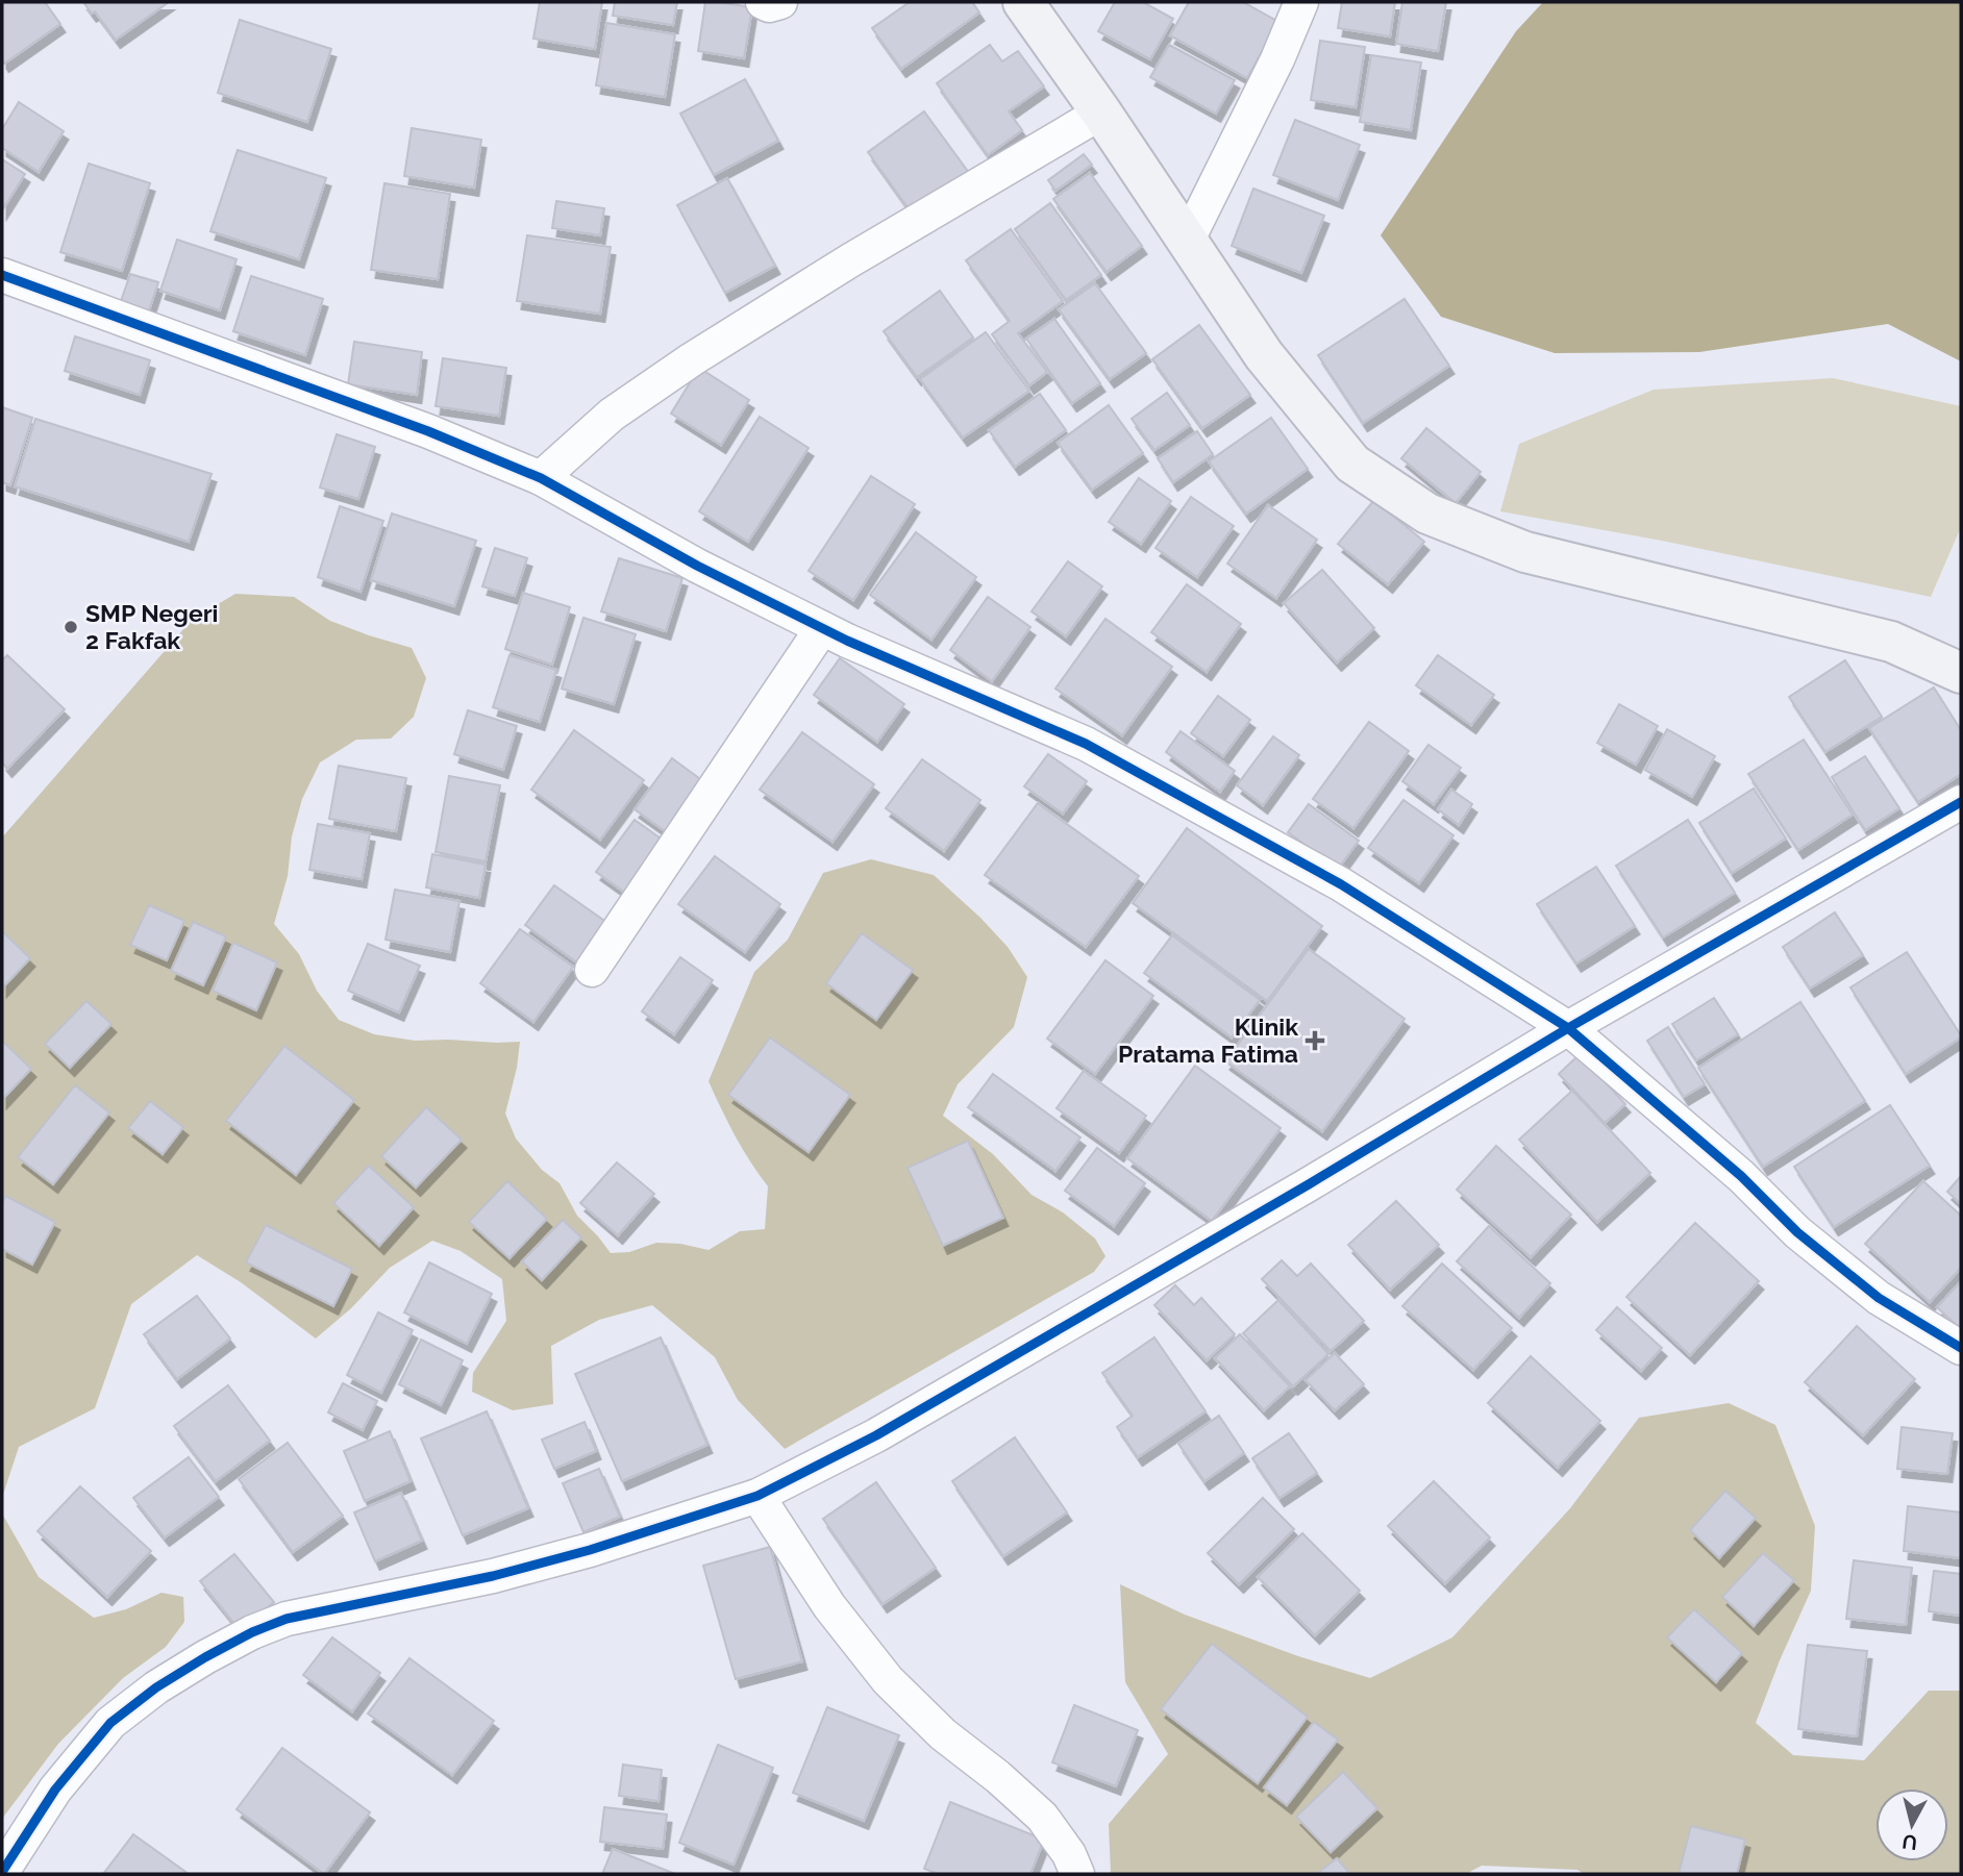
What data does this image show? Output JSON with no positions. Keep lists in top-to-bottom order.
{
  "places": {
    "other": ["SMP Negeri 2 Fakfak"],
    "health": ["Klinik Pratama Fatima"]
  },
  "north": "bottom"
}
